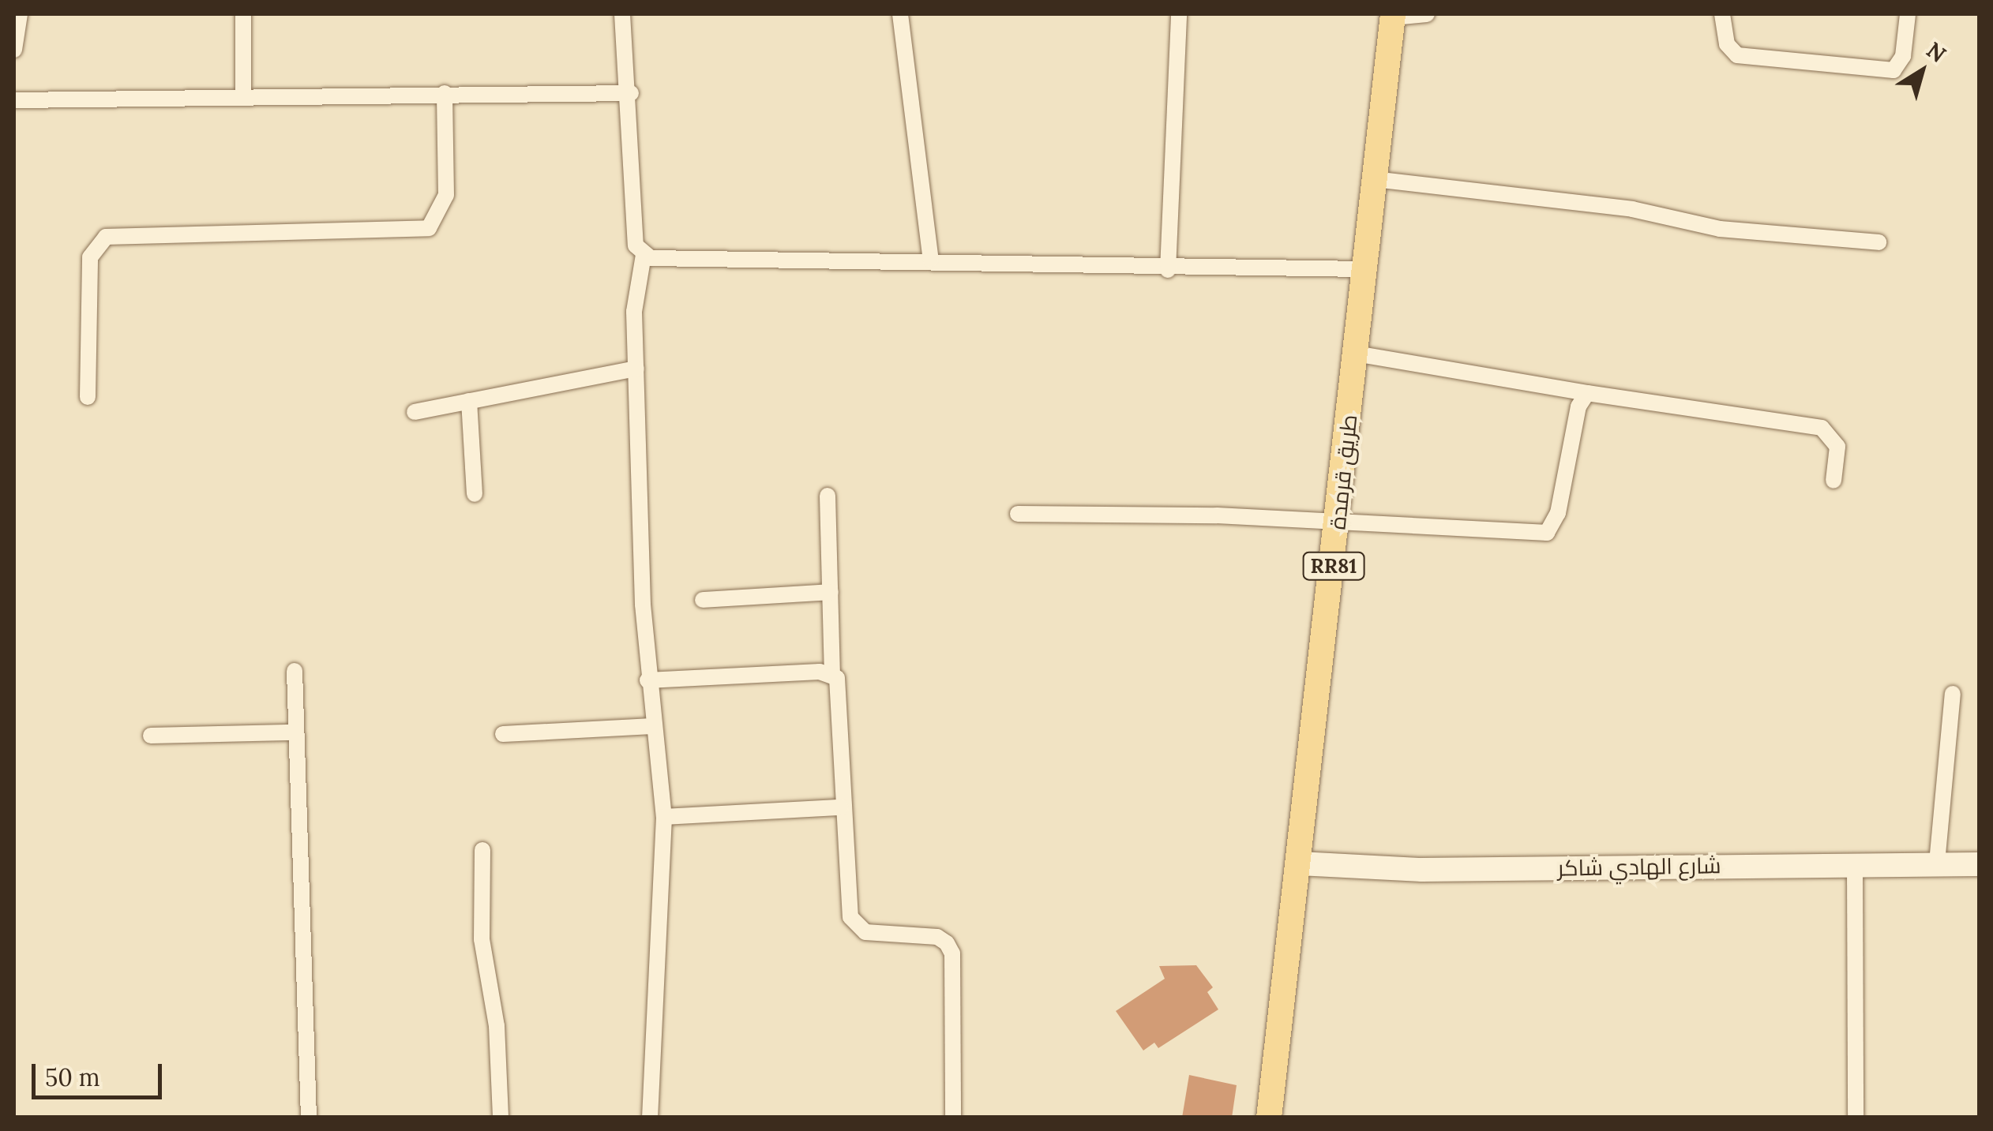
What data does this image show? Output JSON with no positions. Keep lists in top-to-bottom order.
{
  "streets": {
    "main road": ["طريق قرمدة", "RR81"],
    "street": ["شارع الهادي شاكر"]
  },
  "crossings": [
    ["طريق قرمدة", "شارع الهادي شاكر"]
  ],
  "scale_bar": "50 m",
  "north": "top right"
}
